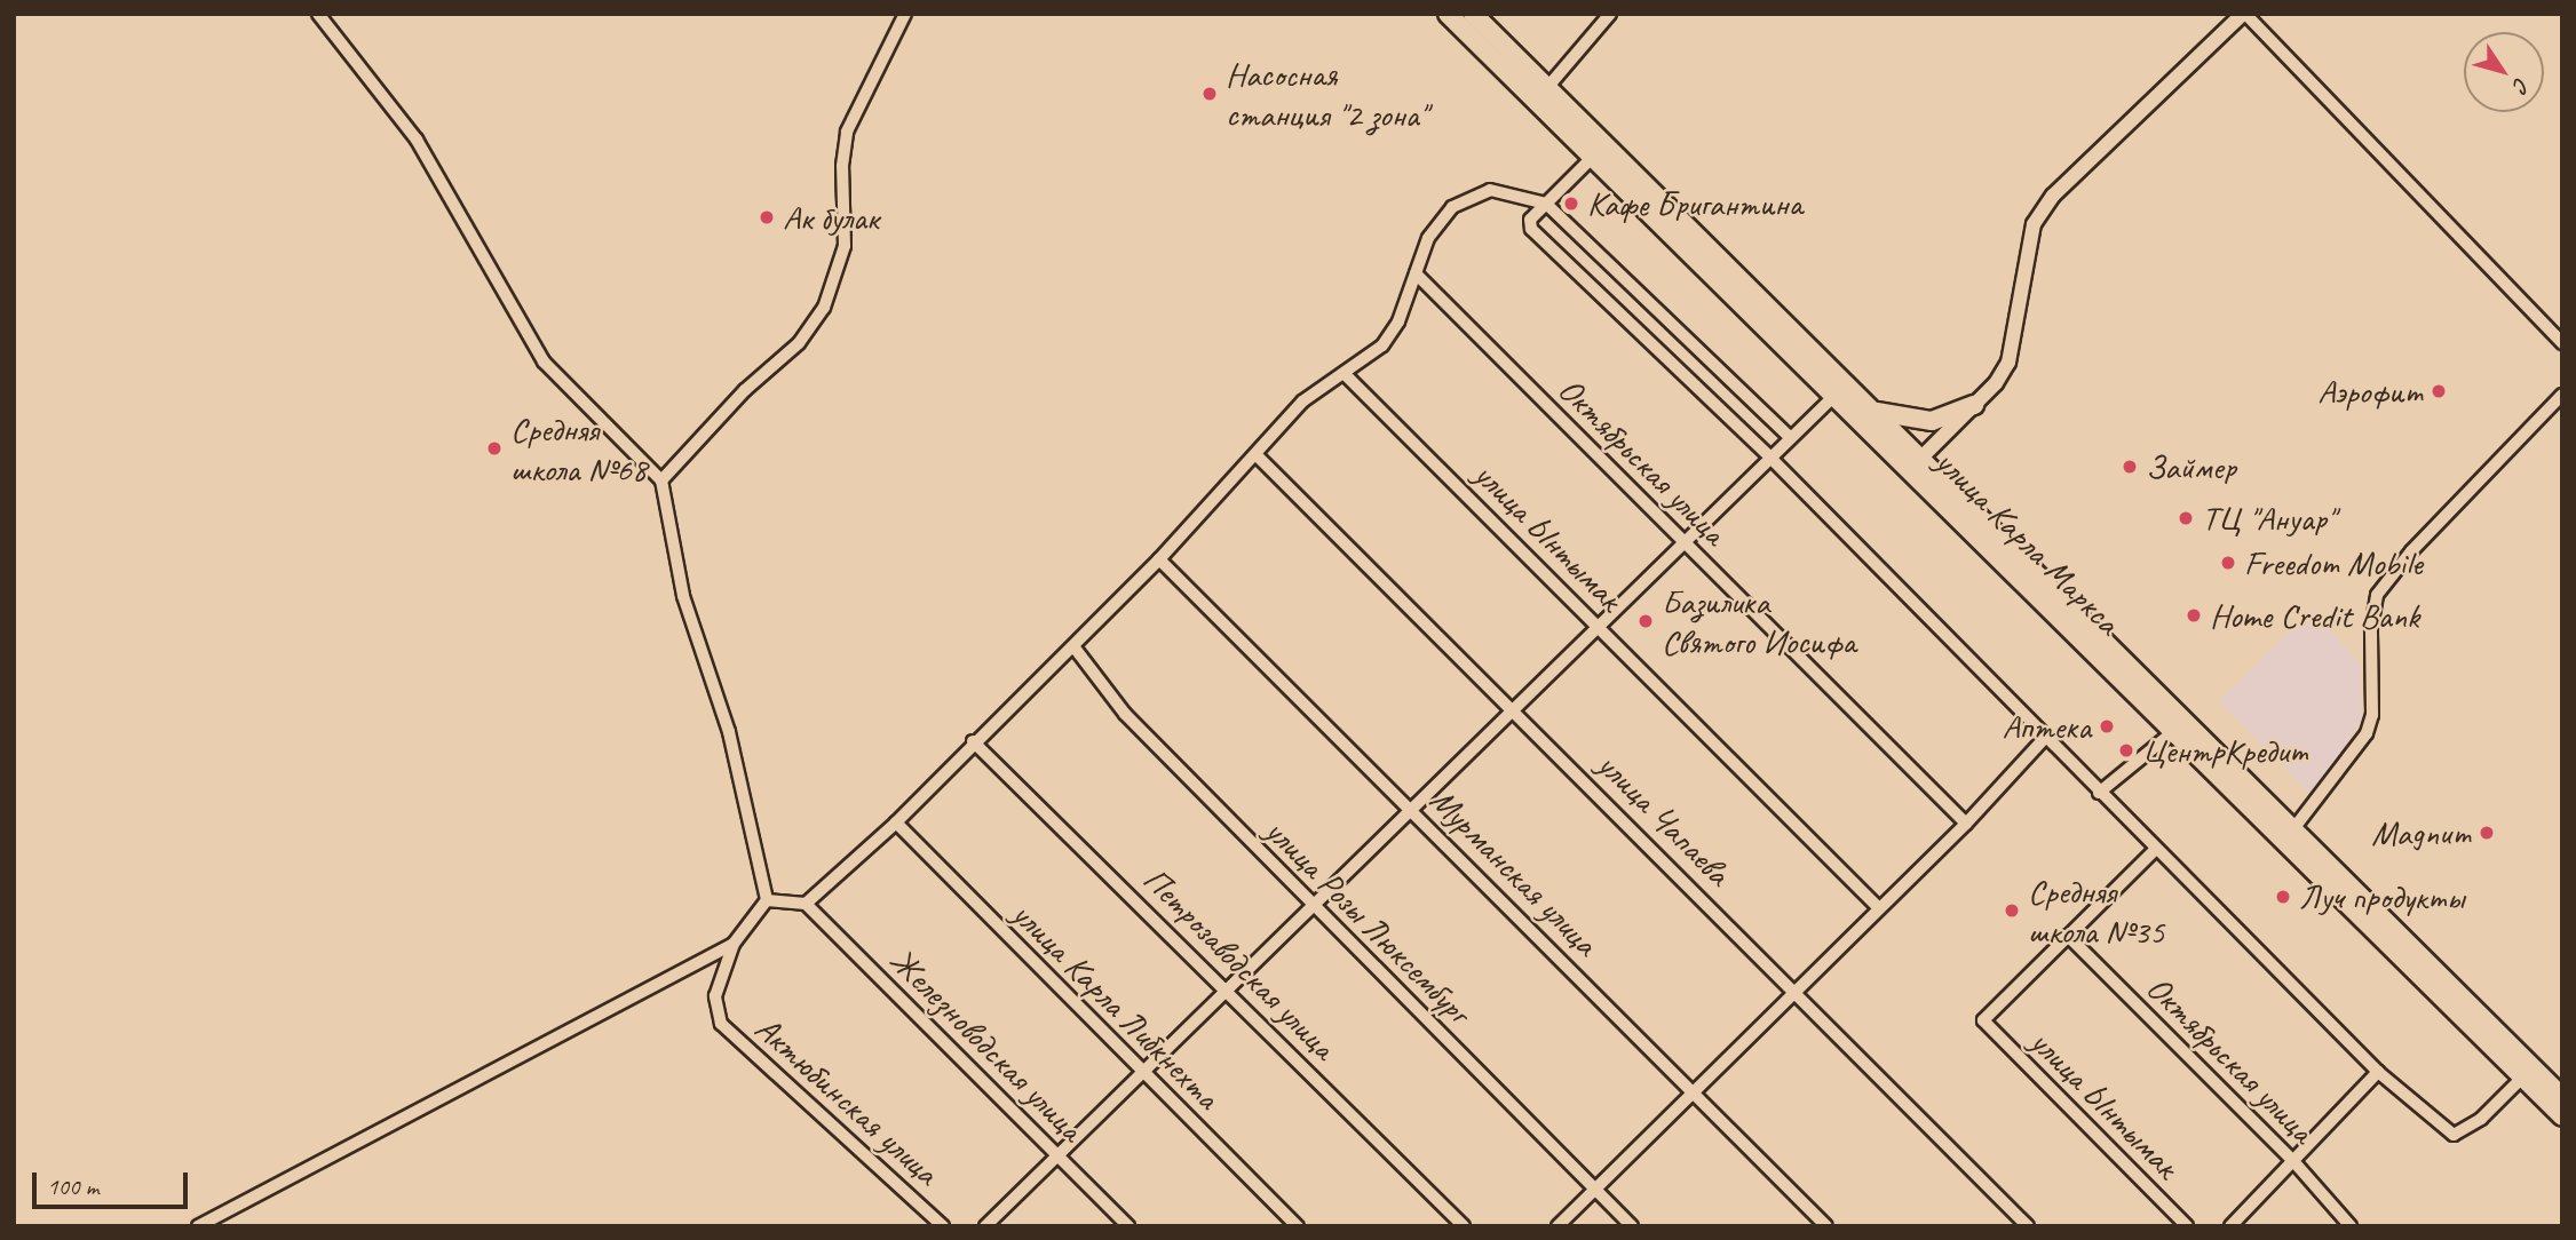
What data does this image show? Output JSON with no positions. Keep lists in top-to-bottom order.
{
  "streets": {
    "main road": ["улица Карла Маркса"],
    "street": [
      "Октябрьская улица",
      "улица Ынтымак",
      "улица Чапаева",
      "Мурманская улица",
      "улица Розы Люксембург",
      "Петрозаводская улица",
      "улица Карла Либкнехта",
      "Железноводская улица",
      "Актюбинская улица"
    ]
  },
  "crossings": [
    ["Октябрьская улица", "улица Ынтымак"]
  ],
  "places": [
    "Насосная станция \"2 зона\"",
    "Кафе Бригантина",
    "Ак булак",
    "Аэрофит",
    "Средняя школа №68",
    "Займер",
    "ТЦ \"Ануар\"",
    "Freedom Mobile",
    "Home Credit Bank",
    "Базилика Святого Иосифа",
    "Аптека",
    "ЦентрКредит",
    "Magnum",
    "Луч продукты",
    "Средняя школа №35"
  ],
  "scale_bar": "100 m",
  "north": "bottom right"
}
